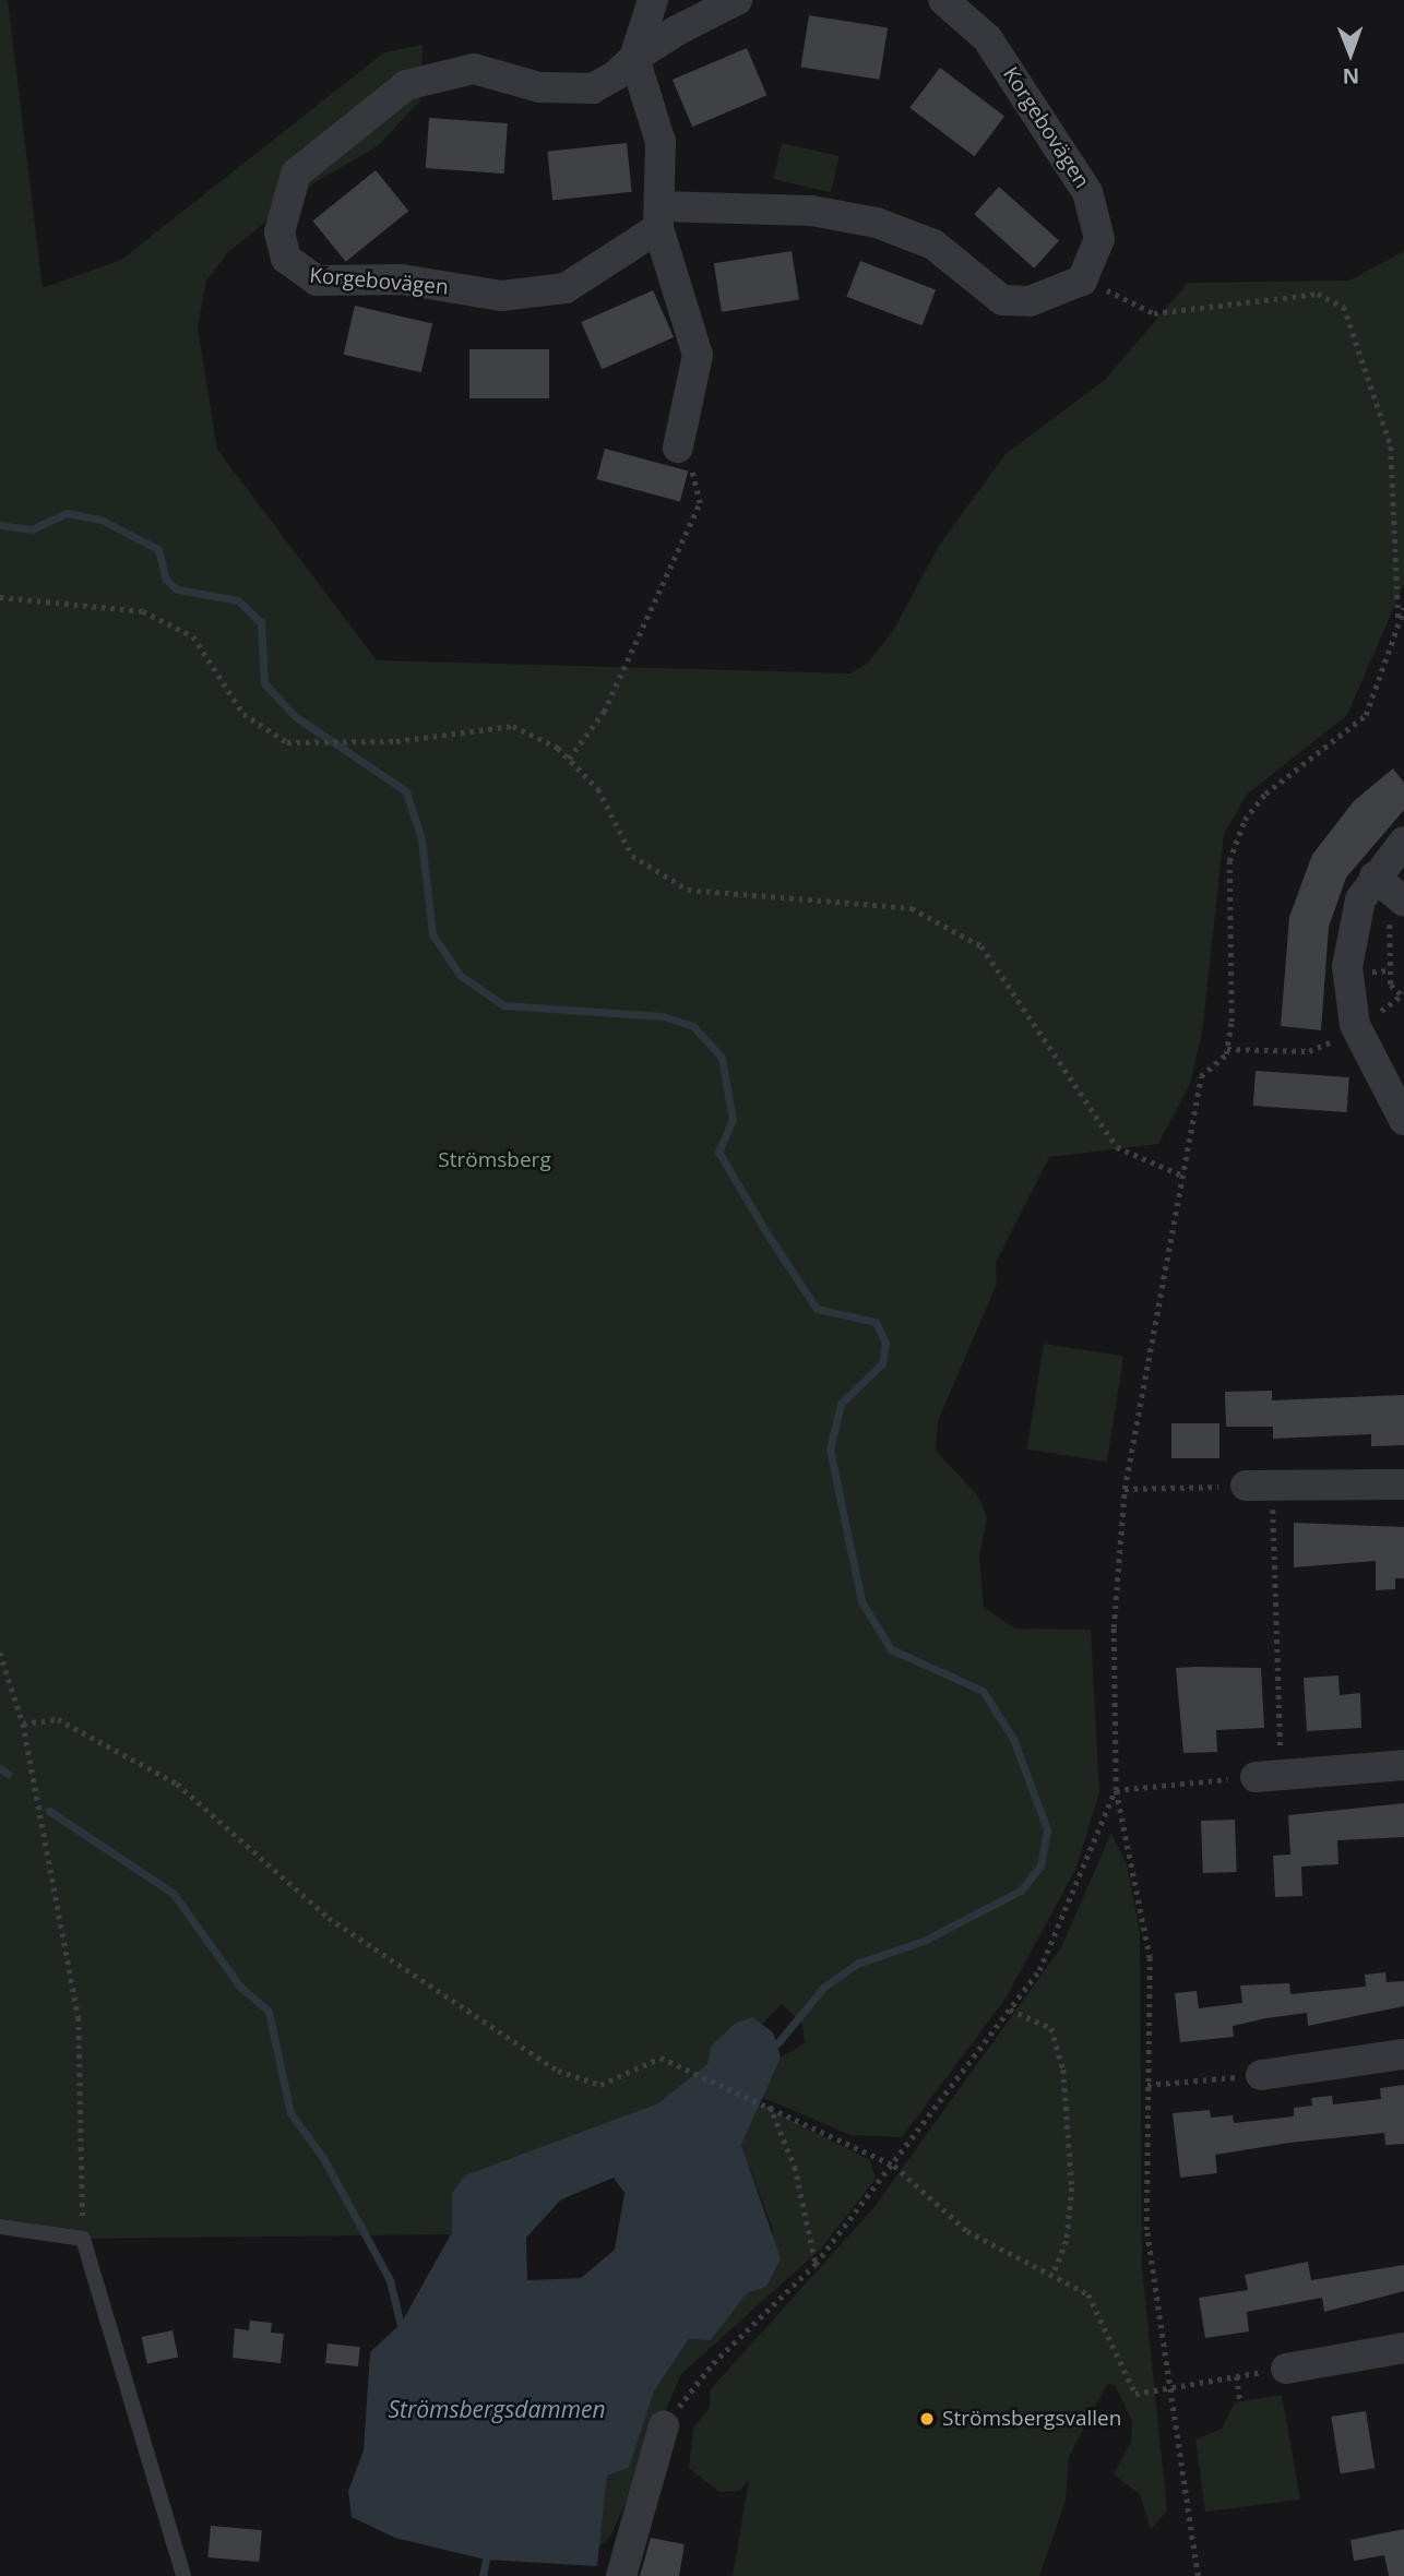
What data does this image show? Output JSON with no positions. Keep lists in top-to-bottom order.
{
  "streets": {
    "street": ["Korgebovägen"]
  },
  "water": ["Strömsbergsdammen"],
  "parks": ["Strömsberg"],
  "places": ["Strömsbergsvallen"],
  "north": "bottom"
}
